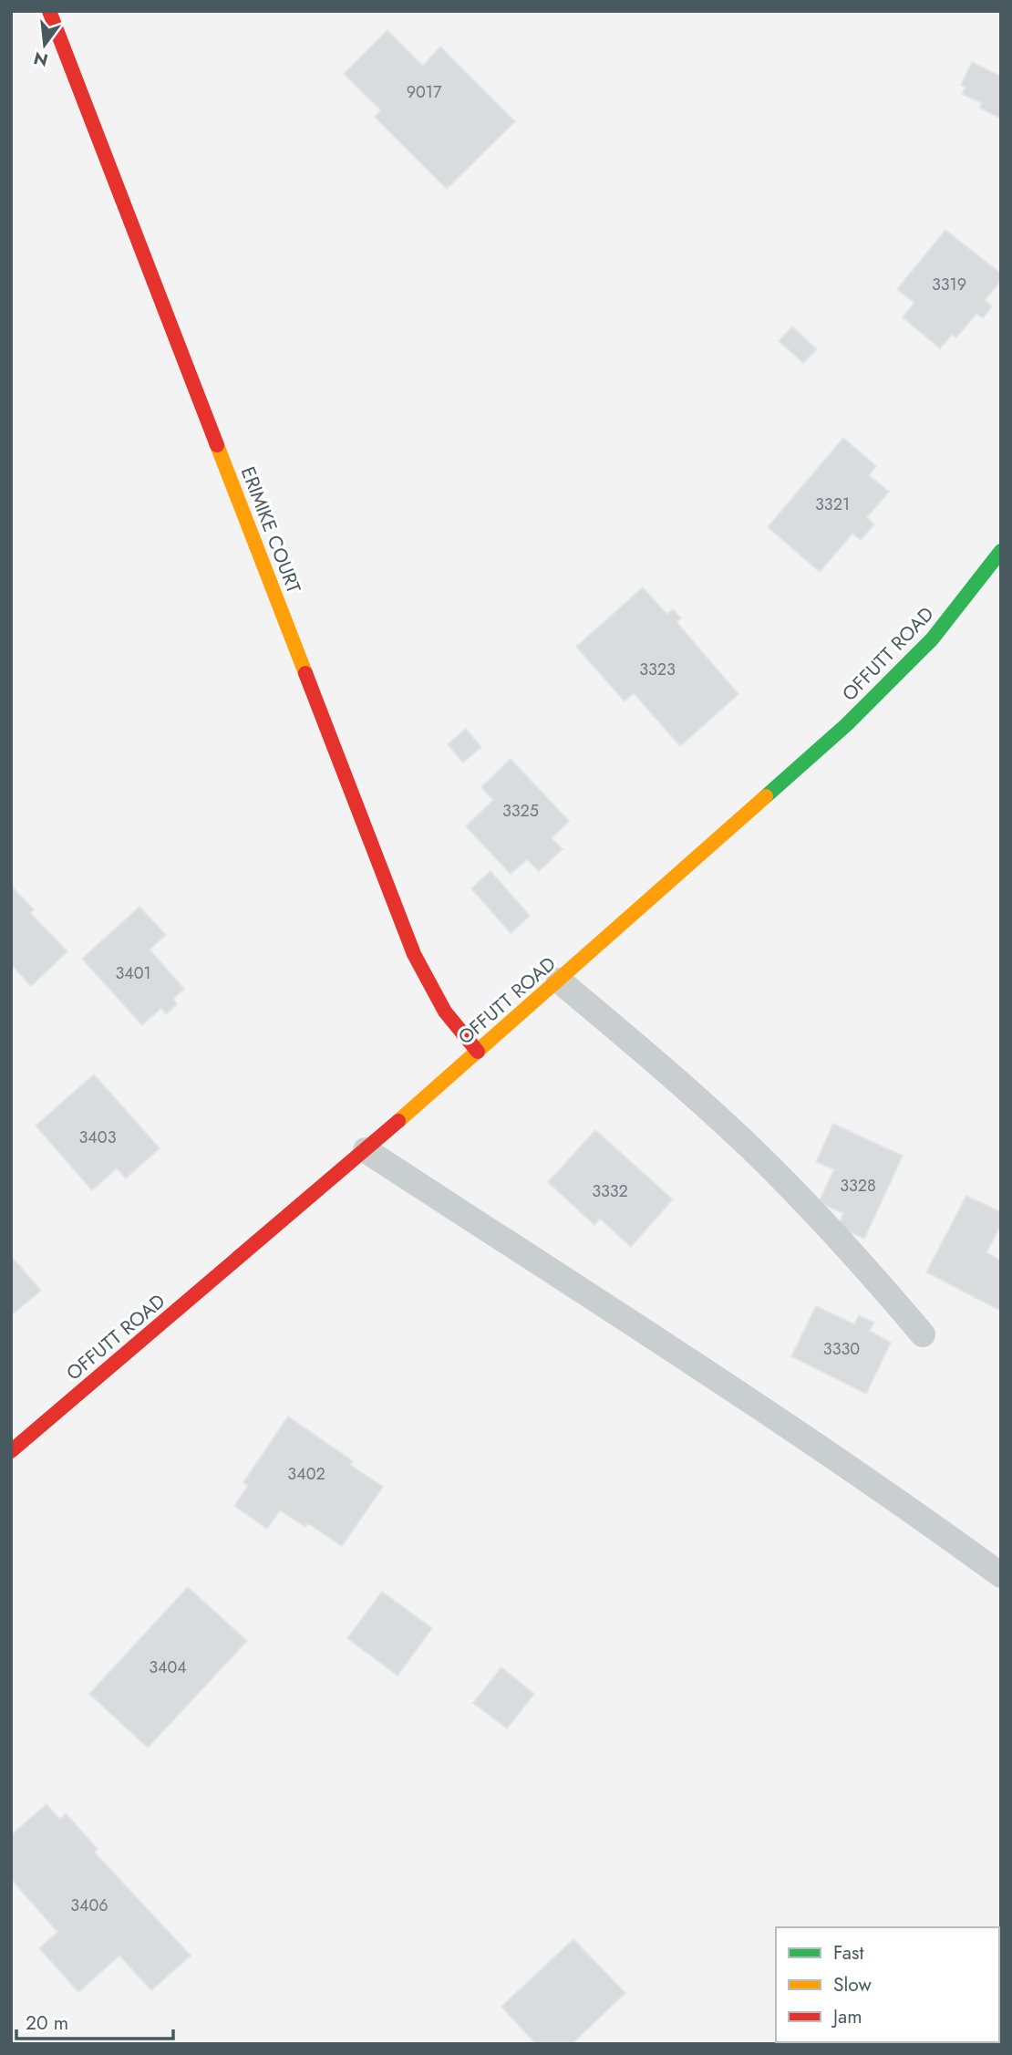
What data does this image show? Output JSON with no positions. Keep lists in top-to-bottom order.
{
  "streets": {
    "street": ["ERIMIKE COURT", "OFFUTT ROAD"]
  },
  "crossings": [
    ["ERIMIKE COURT", "OFFUTT ROAD"]
  ],
  "house_numbers": [
    "9017",
    "3319",
    "3321",
    "3323",
    "3325",
    "3401",
    "3403",
    "3328",
    "3332",
    "3330",
    "3402",
    "3404",
    "3406"
  ],
  "legend": ["Fast", "Slow", "Jam"],
  "scale_bar": "20 m",
  "north": "bottom"
}
